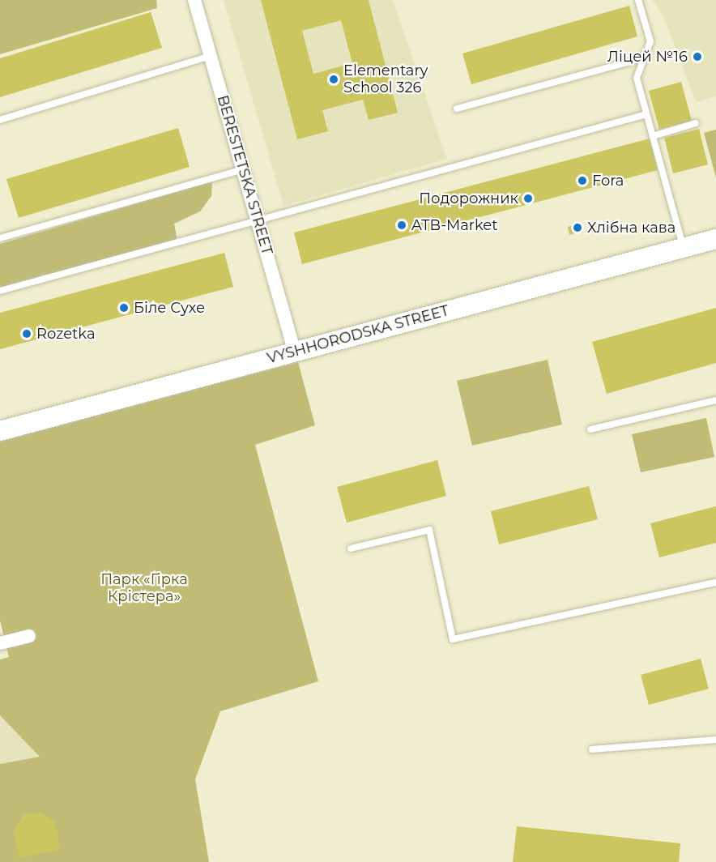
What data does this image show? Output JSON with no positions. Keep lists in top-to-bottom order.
{
  "streets": {
    "main road": ["VYSHHORODSKA STREET"],
    "street": ["BERESTETSKA STREET"]
  },
  "crossings": [
    ["BERESTETSKA STREET", "VYSHHORODSKA STREET"]
  ],
  "parks": ["Парк «Гірка Крістера»"],
  "places": [
    "Ліцей №16",
    "Elementary School 326",
    "Fora",
    "Подорожник",
    "ATB-Market",
    "Хлібна кава",
    "Біле Сухе",
    "Rozetka"
  ]
}
